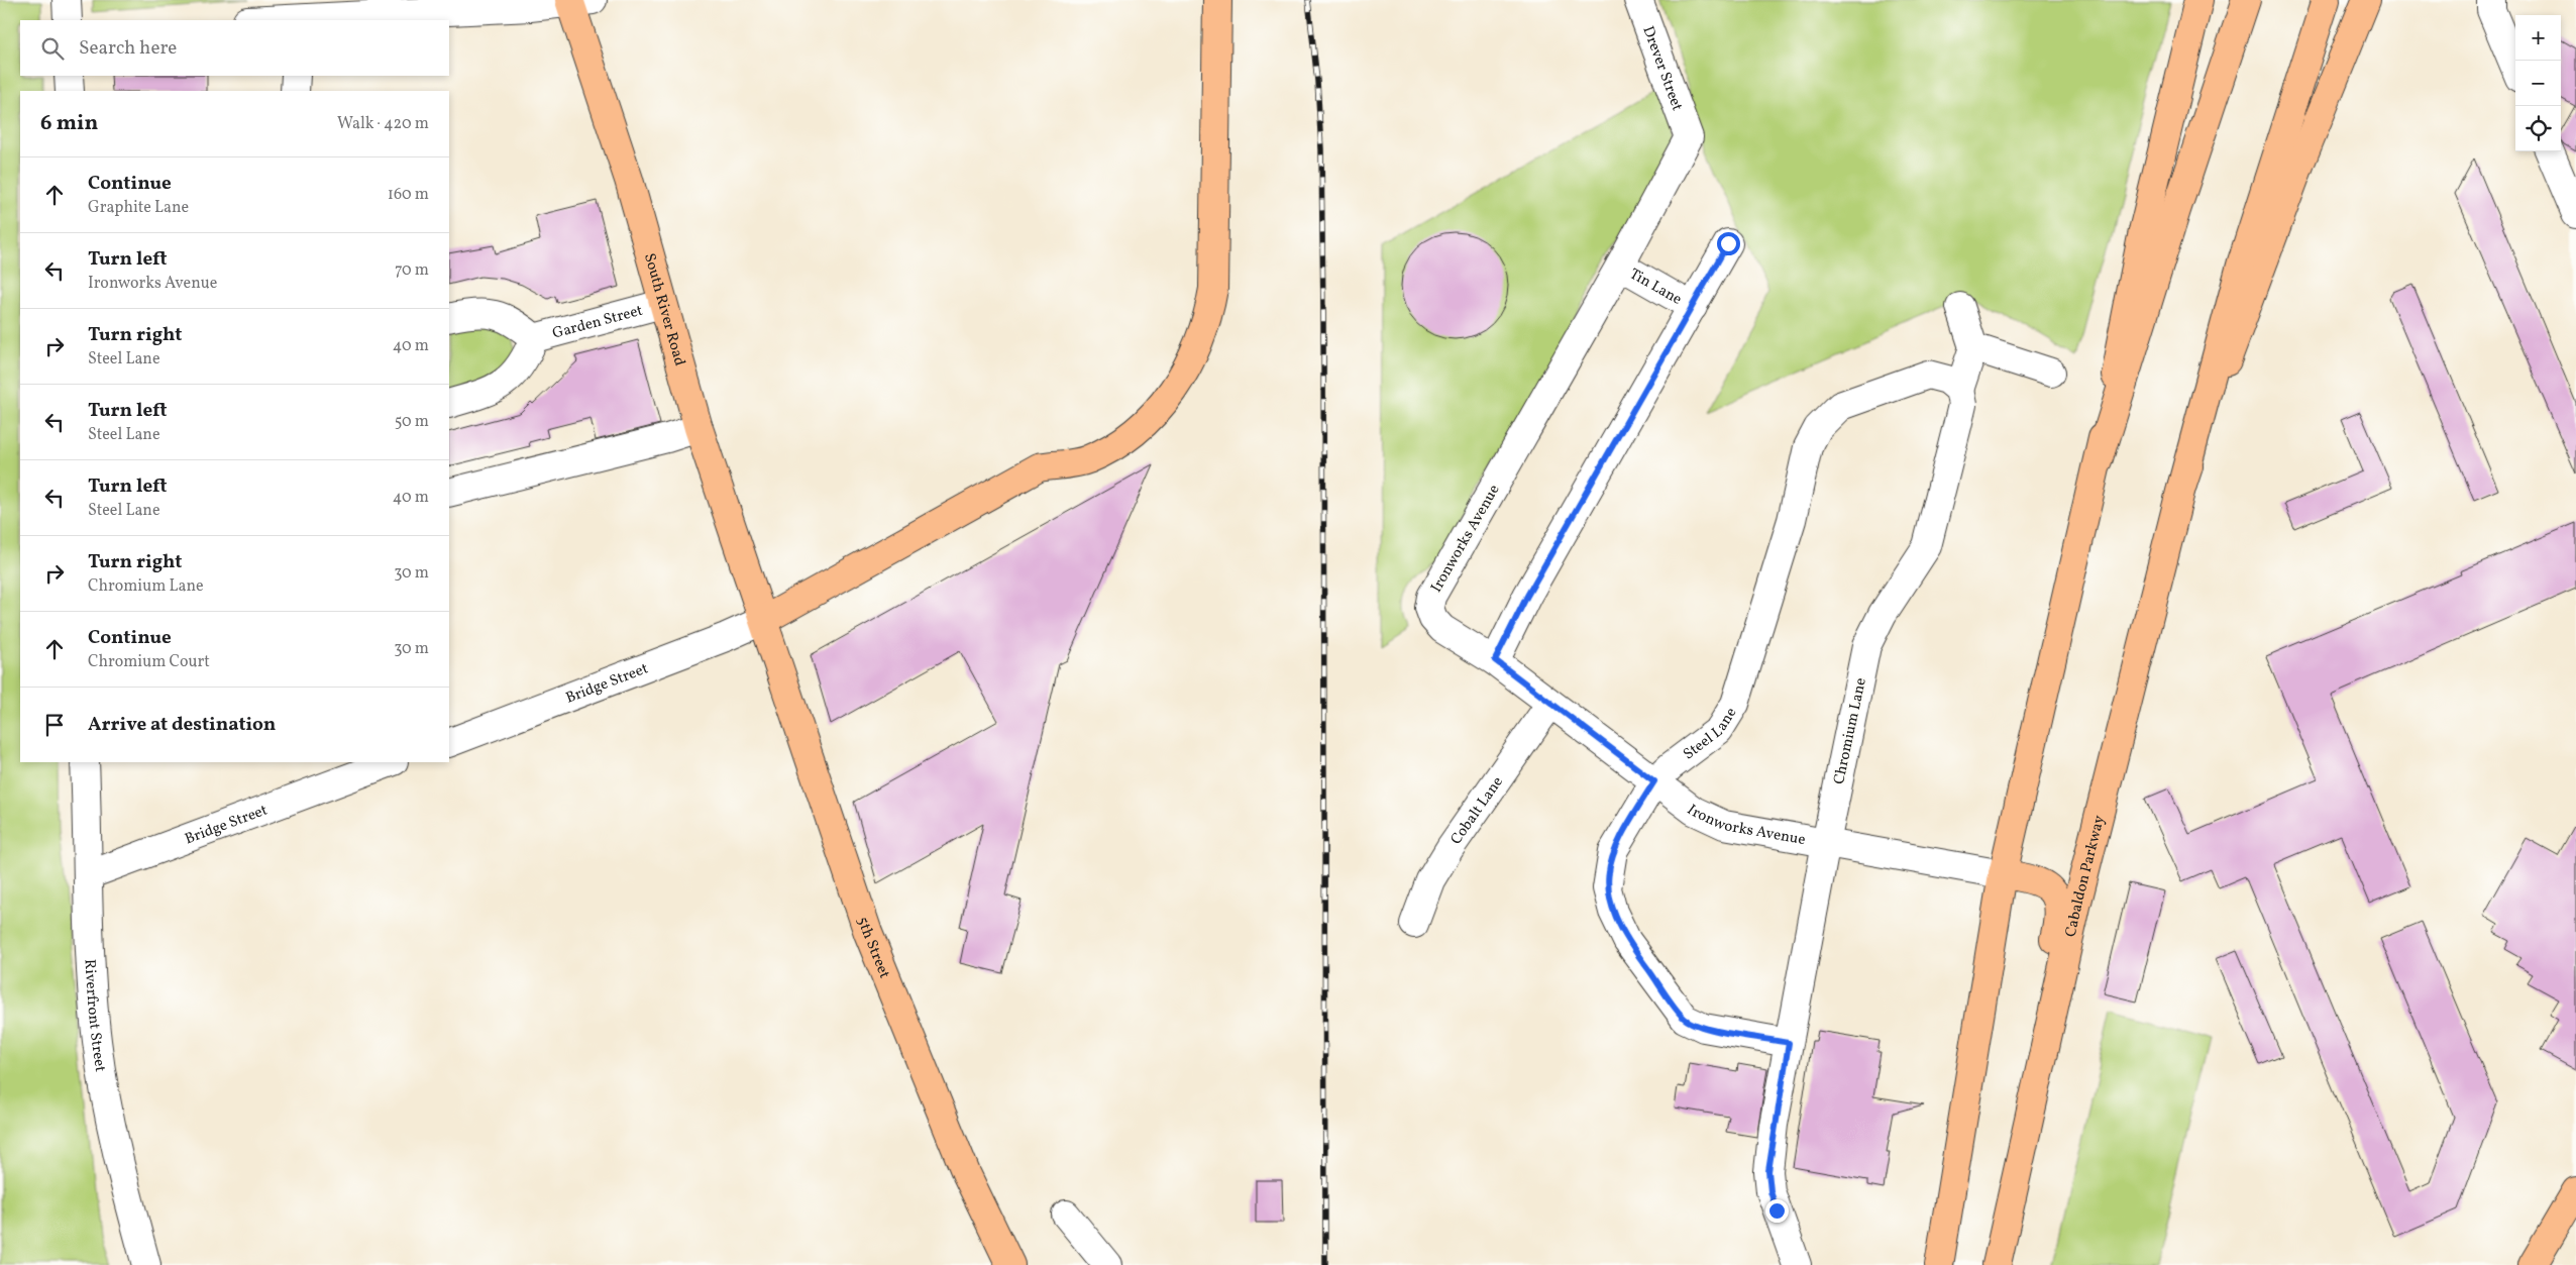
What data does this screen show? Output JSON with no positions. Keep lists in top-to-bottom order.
{
  "streets": {
    "main road": ["South River Road", "Cabaldon Parkway", "5th Street"],
    "street": [
      "Drever Street",
      "Tin Lane",
      "Garden Street",
      "Ironworks Avenue",
      "Bridge Street",
      "Steel Lane",
      "Chromium Lane",
      "Cobalt Lane",
      "Riverfront Street"
    ]
  },
  "crossings": [
    ["Drever Street", "Ironworks Avenue"],
    ["Tin Lane", "Ironworks Avenue"],
    ["South River Road", "Garden Street"],
    ["South River Road", "Bridge Street"],
    ["South River Road", "5th Street"],
    ["Ironworks Avenue", "Steel Lane"],
    ["Ironworks Avenue", "Chromium Lane"],
    ["Ironworks Avenue", "Cobalt Lane"],
    ["Bridge Street", "5th Street"],
    ["Bridge Street", "Riverfront Street"],
    ["Steel Lane", "Chromium Lane"]
  ],
  "page": {
    "map_buttons": ["+", "−"],
    "search": "Search here",
    "heading": ["6 min", "Walk · 420 m"],
    "list": [
      ["Continue", "Graphite Lane", "160 m"],
      ["Turn left", "Ironworks Avenue", "70 m"],
      ["Turn right", "Steel Lane", "40 m"],
      ["Turn left", "Steel Lane", "50 m"],
      ["Turn left", "Steel Lane", "40 m"],
      ["Turn right", "Chromium Lane", "30 m"],
      ["Continue", "Chromium Court", "30 m"],
      "Arrive at destination"
    ]
  }
}
